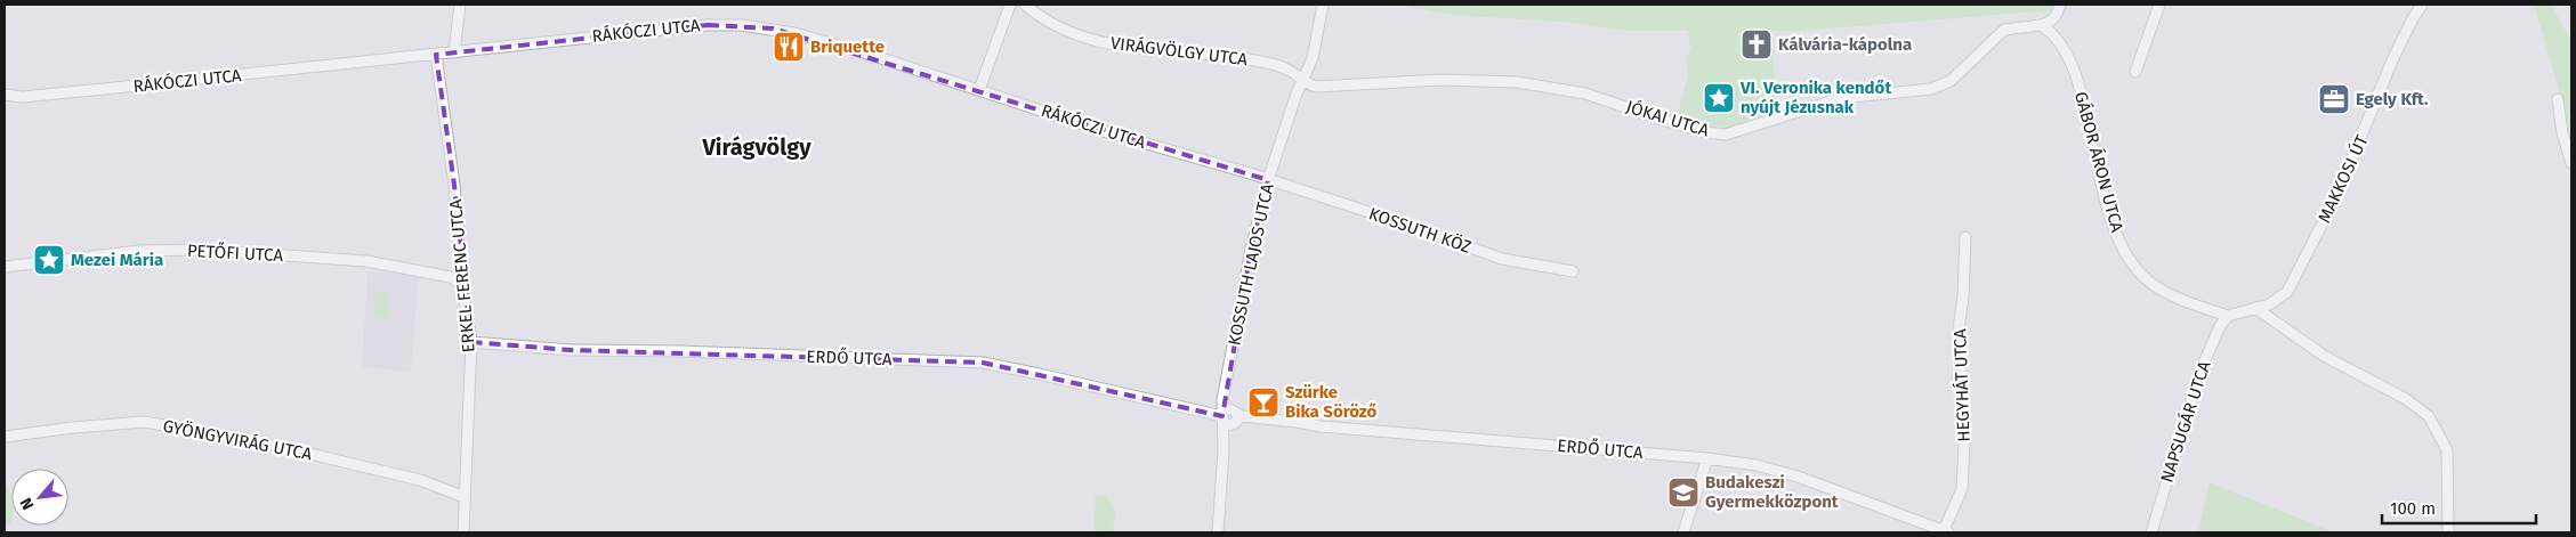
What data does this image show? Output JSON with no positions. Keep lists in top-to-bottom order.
{
  "streets": {
    "street": [
      "RÁKÓCZI UTCA",
      "VIRÁGVÖLGY UTCA",
      "JÓKAI UTCA",
      "GÁBOR ÁRON UTCA",
      "MAKKOSI ÚT",
      "KOSSUTH KÖZ",
      "PETŐFI UTCA",
      "KOSSUTH LAJOS UTCA",
      "ERKEL FERENC UTCA",
      "ERDŐ UTCA",
      "HEGYHÁT UTCA",
      "NAPSUGÁR UTCA",
      "GYÖNGYVIRÁG UTCA"
    ]
  },
  "crossings": [
    ["RÁKÓCZI UTCA", "KOSSUTH KÖZ"],
    ["RÁKÓCZI UTCA", "KOSSUTH LAJOS UTCA"],
    ["RÁKÓCZI UTCA", "ERKEL FERENC UTCA"],
    ["VIRÁGVÖLGY UTCA", "JÓKAI UTCA"],
    ["VIRÁGVÖLGY UTCA", "KOSSUTH LAJOS UTCA"],
    ["JÓKAI UTCA", "GÁBOR ÁRON UTCA"],
    ["JÓKAI UTCA", "KOSSUTH LAJOS UTCA"],
    ["GÁBOR ÁRON UTCA", "MAKKOSI ÚT"],
    ["GÁBOR ÁRON UTCA", "NAPSUGÁR UTCA"],
    ["MAKKOSI ÚT", "NAPSUGÁR UTCA"],
    ["KOSSUTH KÖZ", "KOSSUTH LAJOS UTCA"],
    ["PETŐFI UTCA", "ERKEL FERENC UTCA"],
    ["KOSSUTH LAJOS UTCA", "ERDŐ UTCA"],
    ["ERKEL FERENC UTCA", "ERDŐ UTCA"],
    ["ERKEL FERENC UTCA", "GYÖNGYVIRÁG UTCA"],
    ["ERDŐ UTCA", "HEGYHÁT UTCA"]
  ],
  "districts": ["Virágvölgy"],
  "places": {
    "church": ["Kálvária-kápolna"],
    "restaurant": ["Briquette"],
    "place": ["VI. Veronika kendőt nyújt Jézusnak", "Mezei Mária"],
    "office": ["Egely Kft."],
    "bar": ["Szürke Bika Söröző"],
    "school or university": ["Budakeszi Gyermekközpont"]
  },
  "scale_bar": "100 m",
  "north": "bottom left"
}
